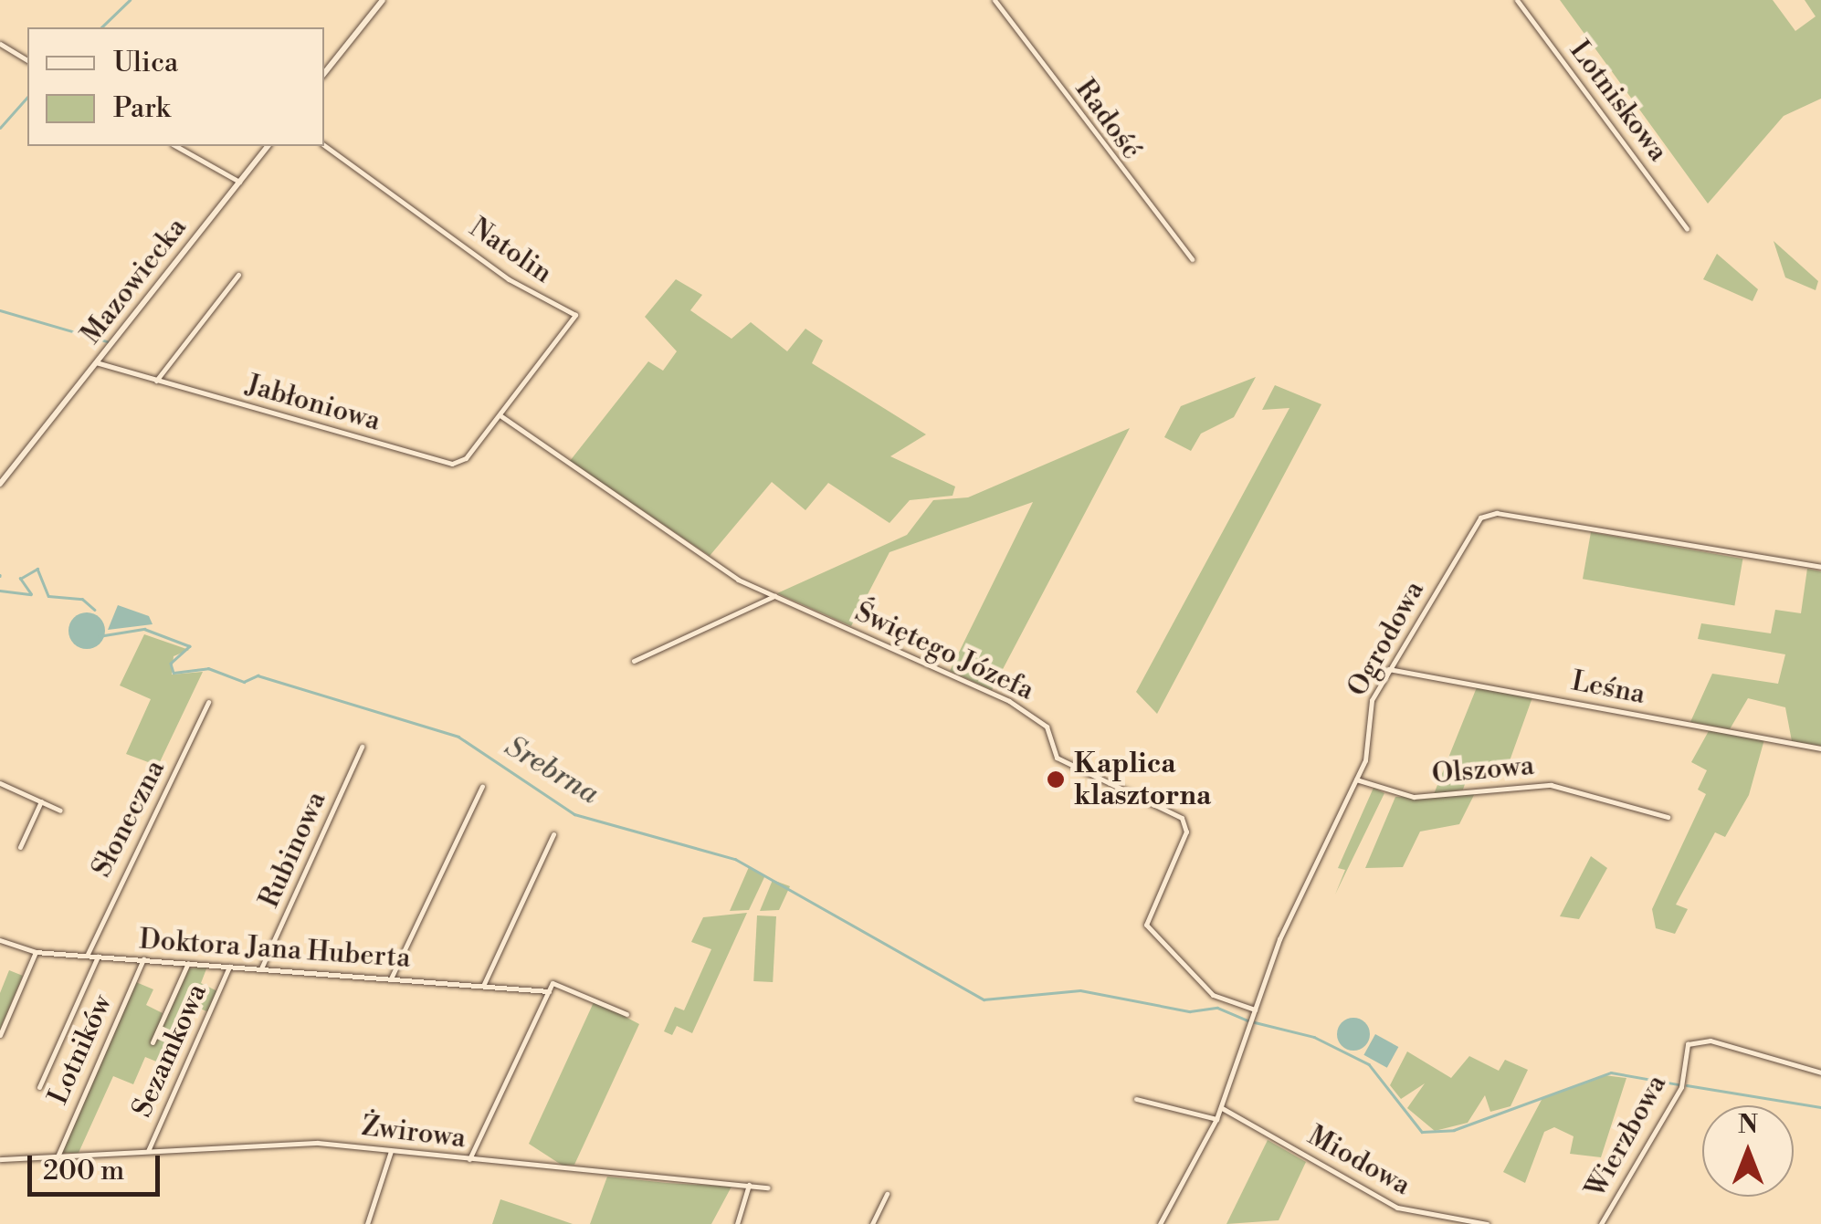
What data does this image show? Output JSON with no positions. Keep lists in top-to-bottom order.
{
  "streets": {
    "street": [
      "Lotniskowa",
      "Radość",
      "Natolin",
      "Mazowiecka",
      "Jabłoniowa",
      "Ogrodowa",
      "Świętego Józefa",
      "Leśna",
      "Olszowa",
      "Słoneczna",
      "Rubinowa",
      "Doktora Jana Huberta",
      "Lotników",
      "Sezamkowa",
      "Żwirowa",
      "Wierzbowa",
      "Miodowa"
    ]
  },
  "crossings": [
    ["Natolin", "Jabłoniowa"],
    ["Natolin", "Świętego Józefa"],
    ["Mazowiecka", "Jabłoniowa"],
    ["Jabłoniowa", "Świętego Józefa"],
    ["Ogrodowa", "Świętego Józefa"],
    ["Ogrodowa", "Leśna"],
    ["Ogrodowa", "Olszowa"],
    ["Ogrodowa", "Miodowa"],
    ["Słoneczna", "Doktora Jana Huberta"],
    ["Rubinowa", "Doktora Jana Huberta"],
    ["Doktora Jana Huberta", "Lotników"],
    ["Doktora Jana Huberta", "Sezamkowa"],
    ["Lotników", "Żwirowa"],
    ["Sezamkowa", "Żwirowa"]
  ],
  "water": ["Srebrna"],
  "places": ["Kaplica klasztorna"],
  "legend": ["Ulica", "Park"],
  "scale_bar": "200 m",
  "north": "top"
}
